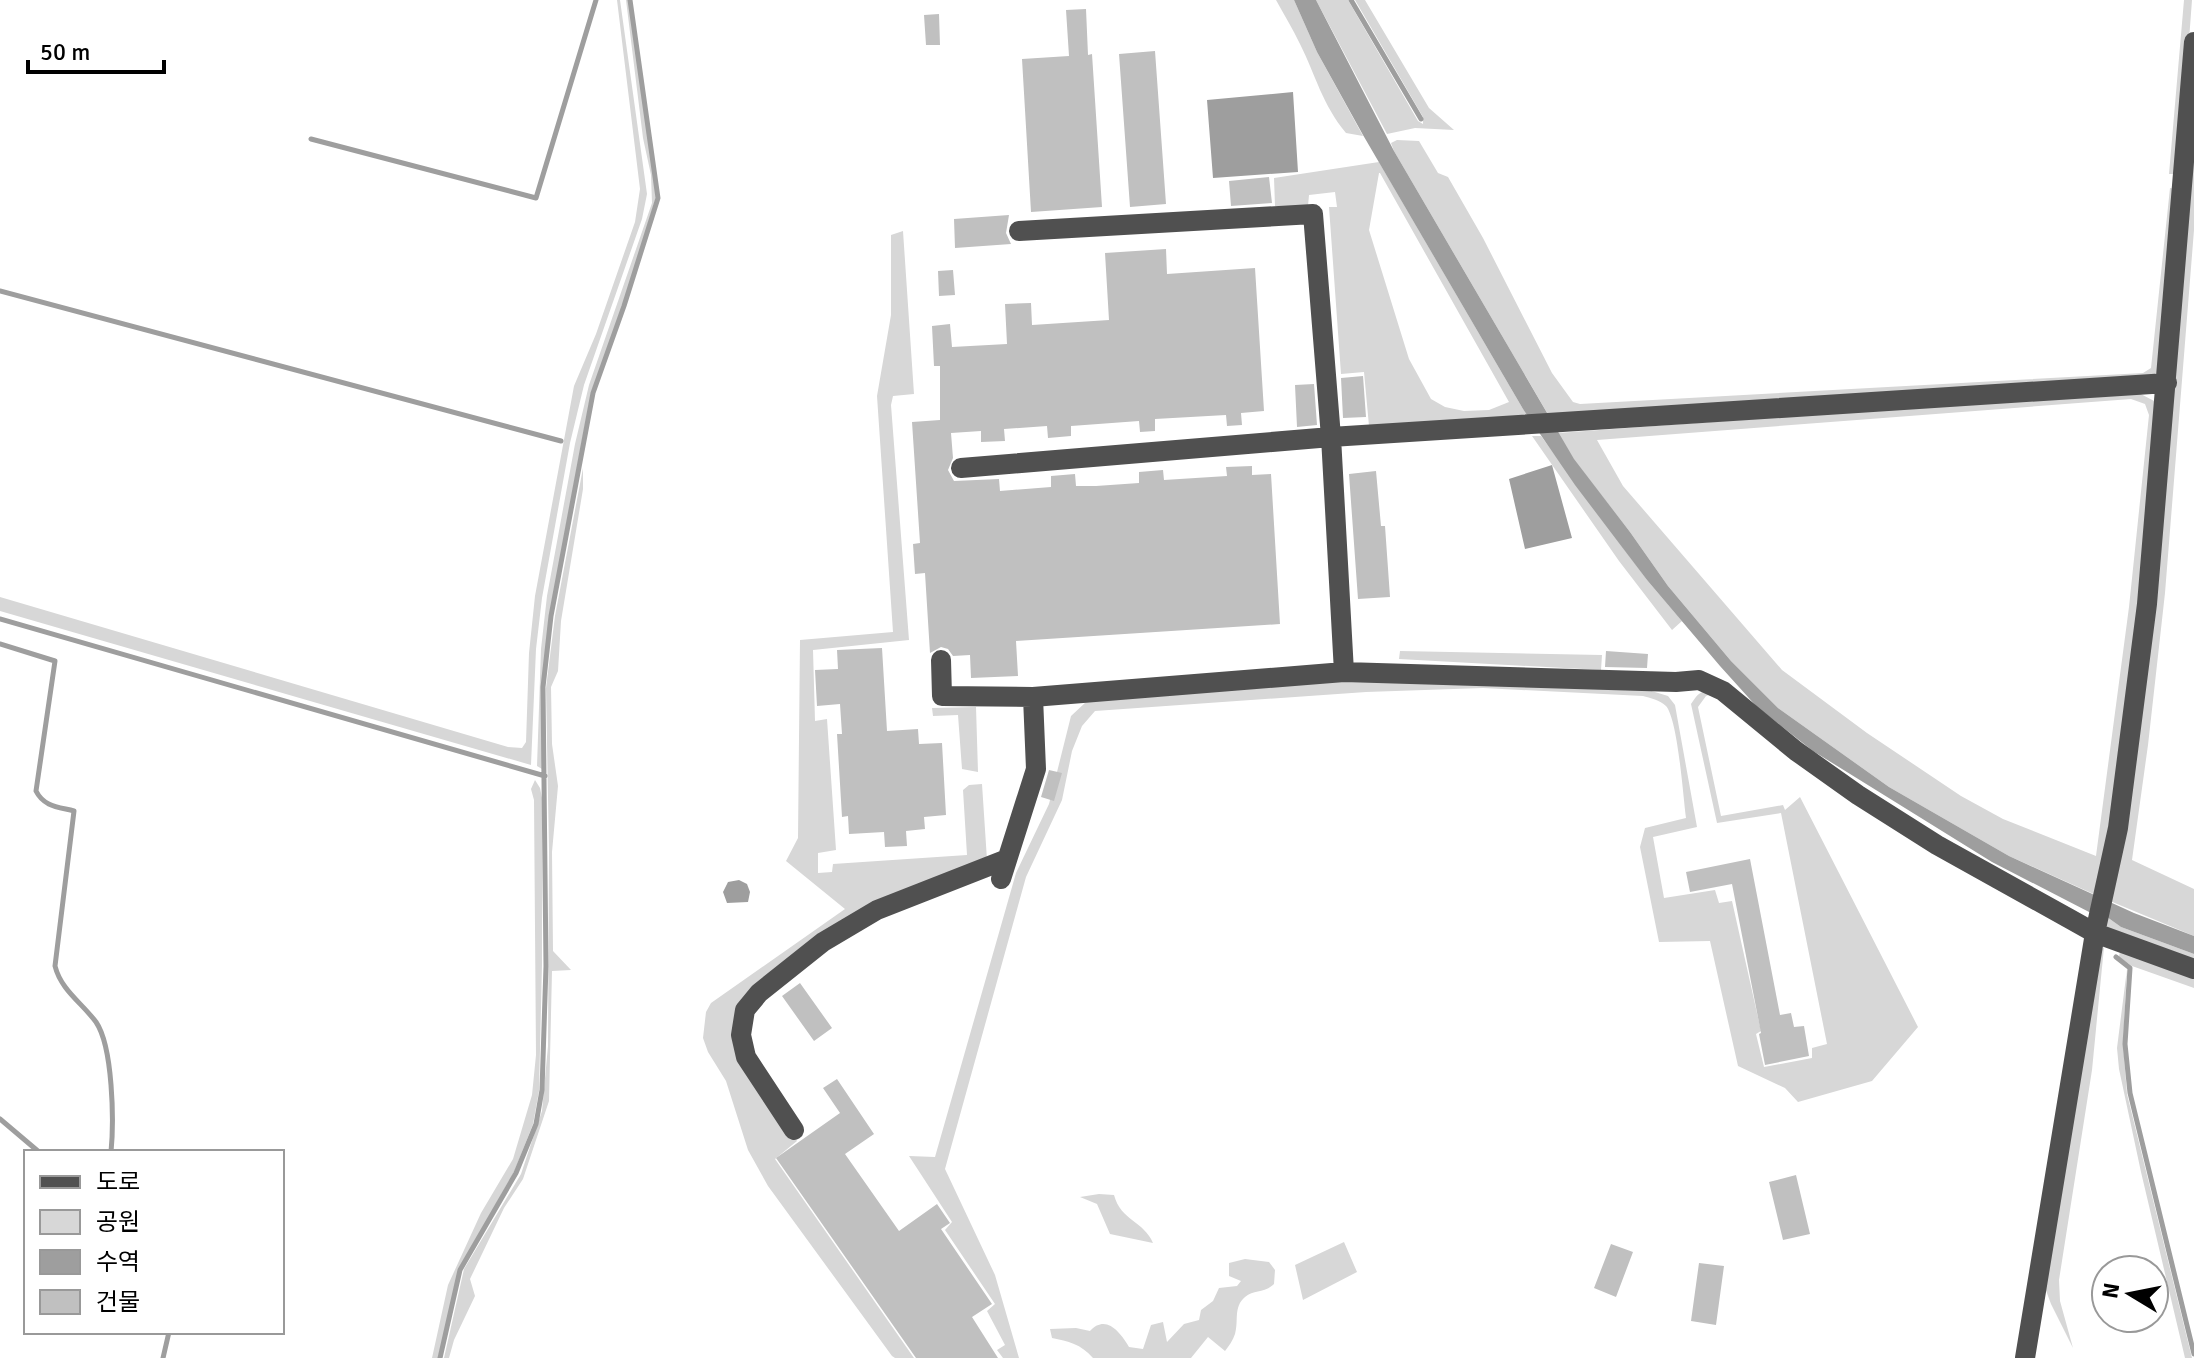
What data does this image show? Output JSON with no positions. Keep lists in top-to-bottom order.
{
  "legend": [
    "도로",
    "공원",
    "수역",
    "건물"
  ],
  "scale_bar": "50 m",
  "north": "left"
}
